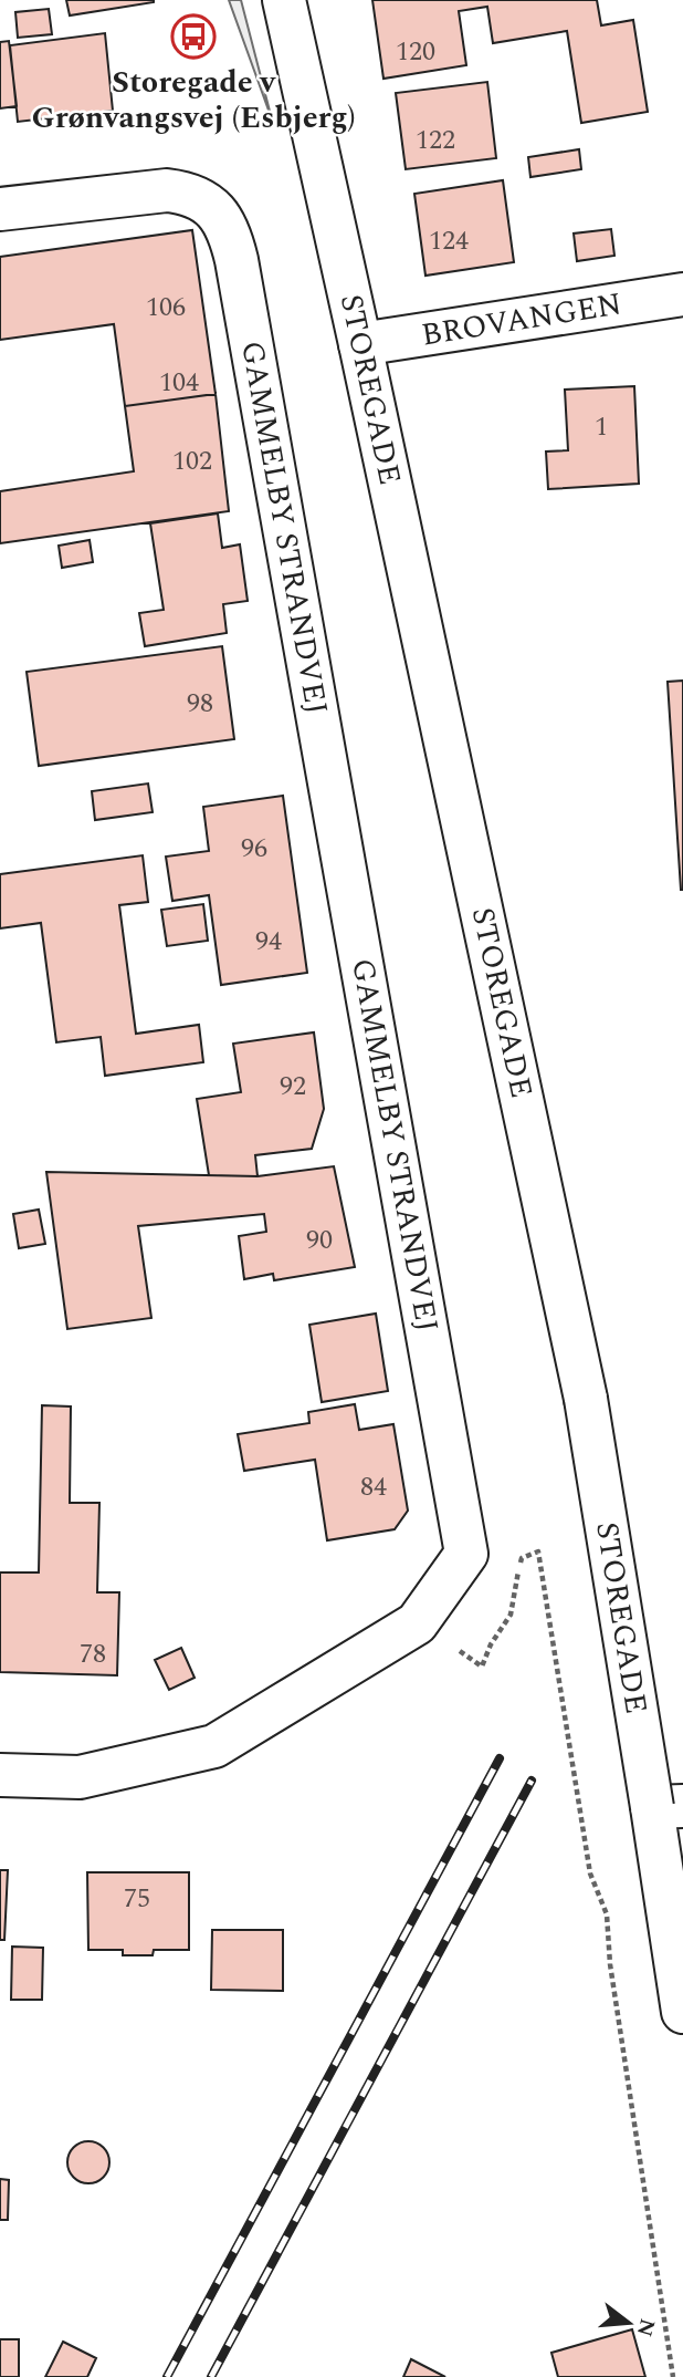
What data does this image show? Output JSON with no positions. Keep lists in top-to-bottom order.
{
  "streets": {
    "street": ["BROVANGEN", "STOREGADE", "GAMMELBY STRANDVEJ"]
  },
  "crossings": [
    ["BROVANGEN", "STOREGADE"]
  ],
  "places": {
    "bus stop": ["Storegade v Grønvangsvej (Esbjerg)"]
  },
  "house_numbers": [
    "120",
    "122",
    "124",
    "106",
    "104",
    "1",
    "102",
    "98",
    "96",
    "94",
    "92",
    "90",
    "84",
    "78",
    "75"
  ],
  "north": "right"
}
